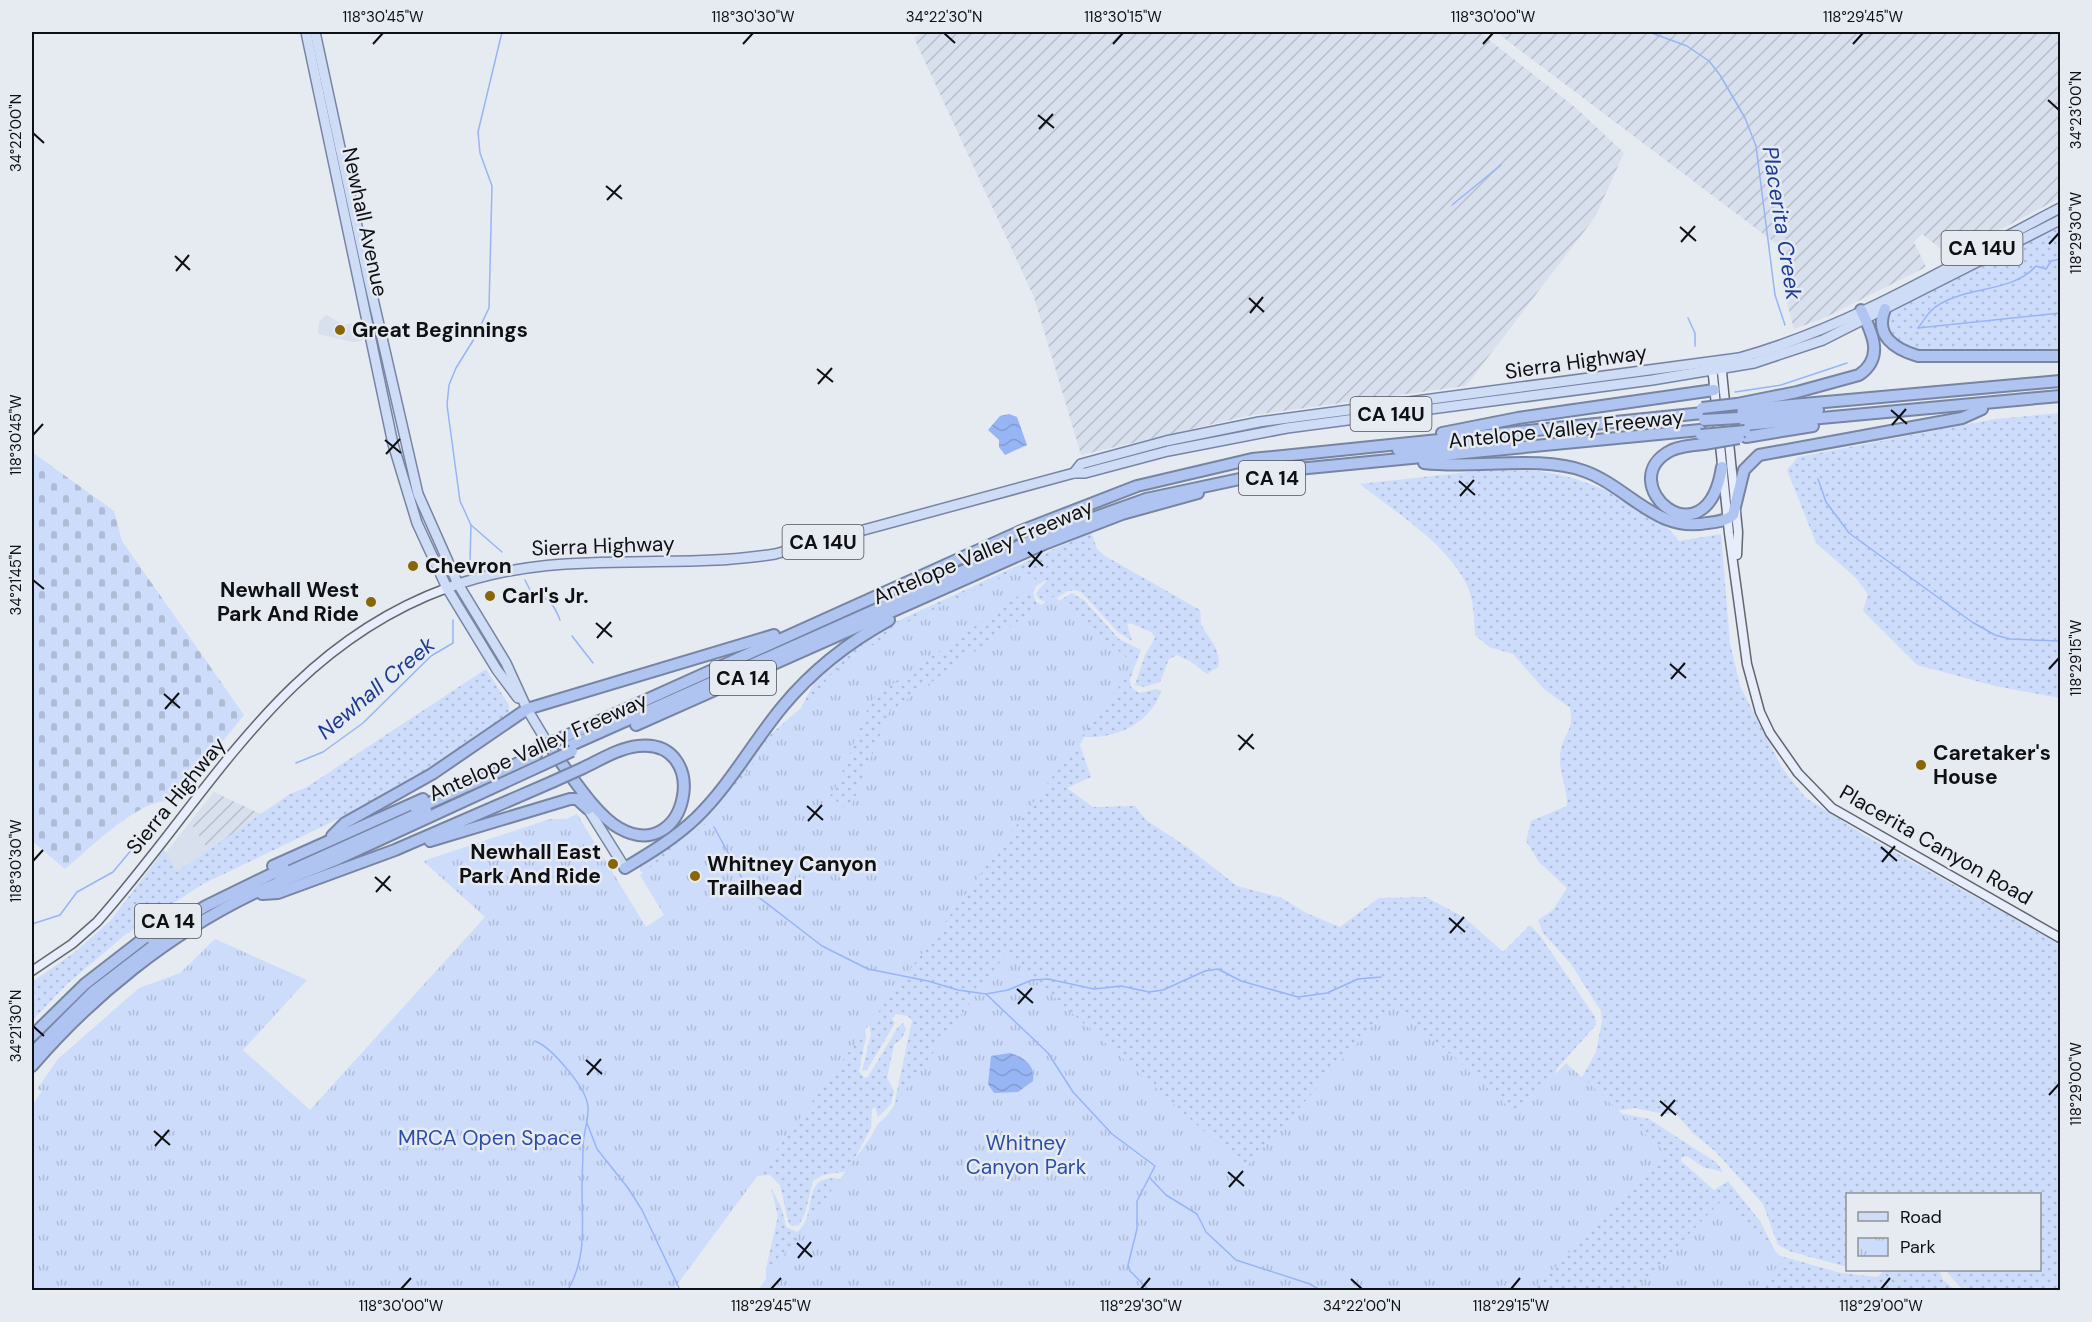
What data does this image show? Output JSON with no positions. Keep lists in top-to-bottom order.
{
  "streets": {
    "highway": ["Antelope Valley Freeway", "CA 14"],
    "main road": [
      "Newhall Avenue",
      "CA 14U",
      "Sierra Highway",
      "Placerita Canyon Road"
    ]
  },
  "crossings": [
    ["Newhall Avenue", "Sierra Highway"],
    ["Sierra Highway", "Placerita Canyon Road"]
  ],
  "water": ["Placerita Creek", "Newhall Creek"],
  "parks": ["MRCA Open Space", "Whitney Canyon Park"],
  "places": [
    "Great Beginnings",
    "Chevron",
    "Carl's Jr.",
    "Newhall West Park And Ride",
    "Caretaker's House",
    "Newhall East Park And Ride",
    "Whitney Canyon Trailhead"
  ],
  "legend": ["Road", "Park"],
  "coordinates": [
    "118°30'45\"W",
    "118°30'30\"W",
    "34°22'30\"N",
    "118°30'15\"W",
    "118°30'00\"W",
    "118°29'45\"W",
    "34°23'00\"N",
    "34°22'00\"N",
    "118°29'30\"W",
    "34°21'45\"N",
    "118°29'15\"W",
    "34°21'30\"N",
    "118°29'00\"W"
  ]
}
